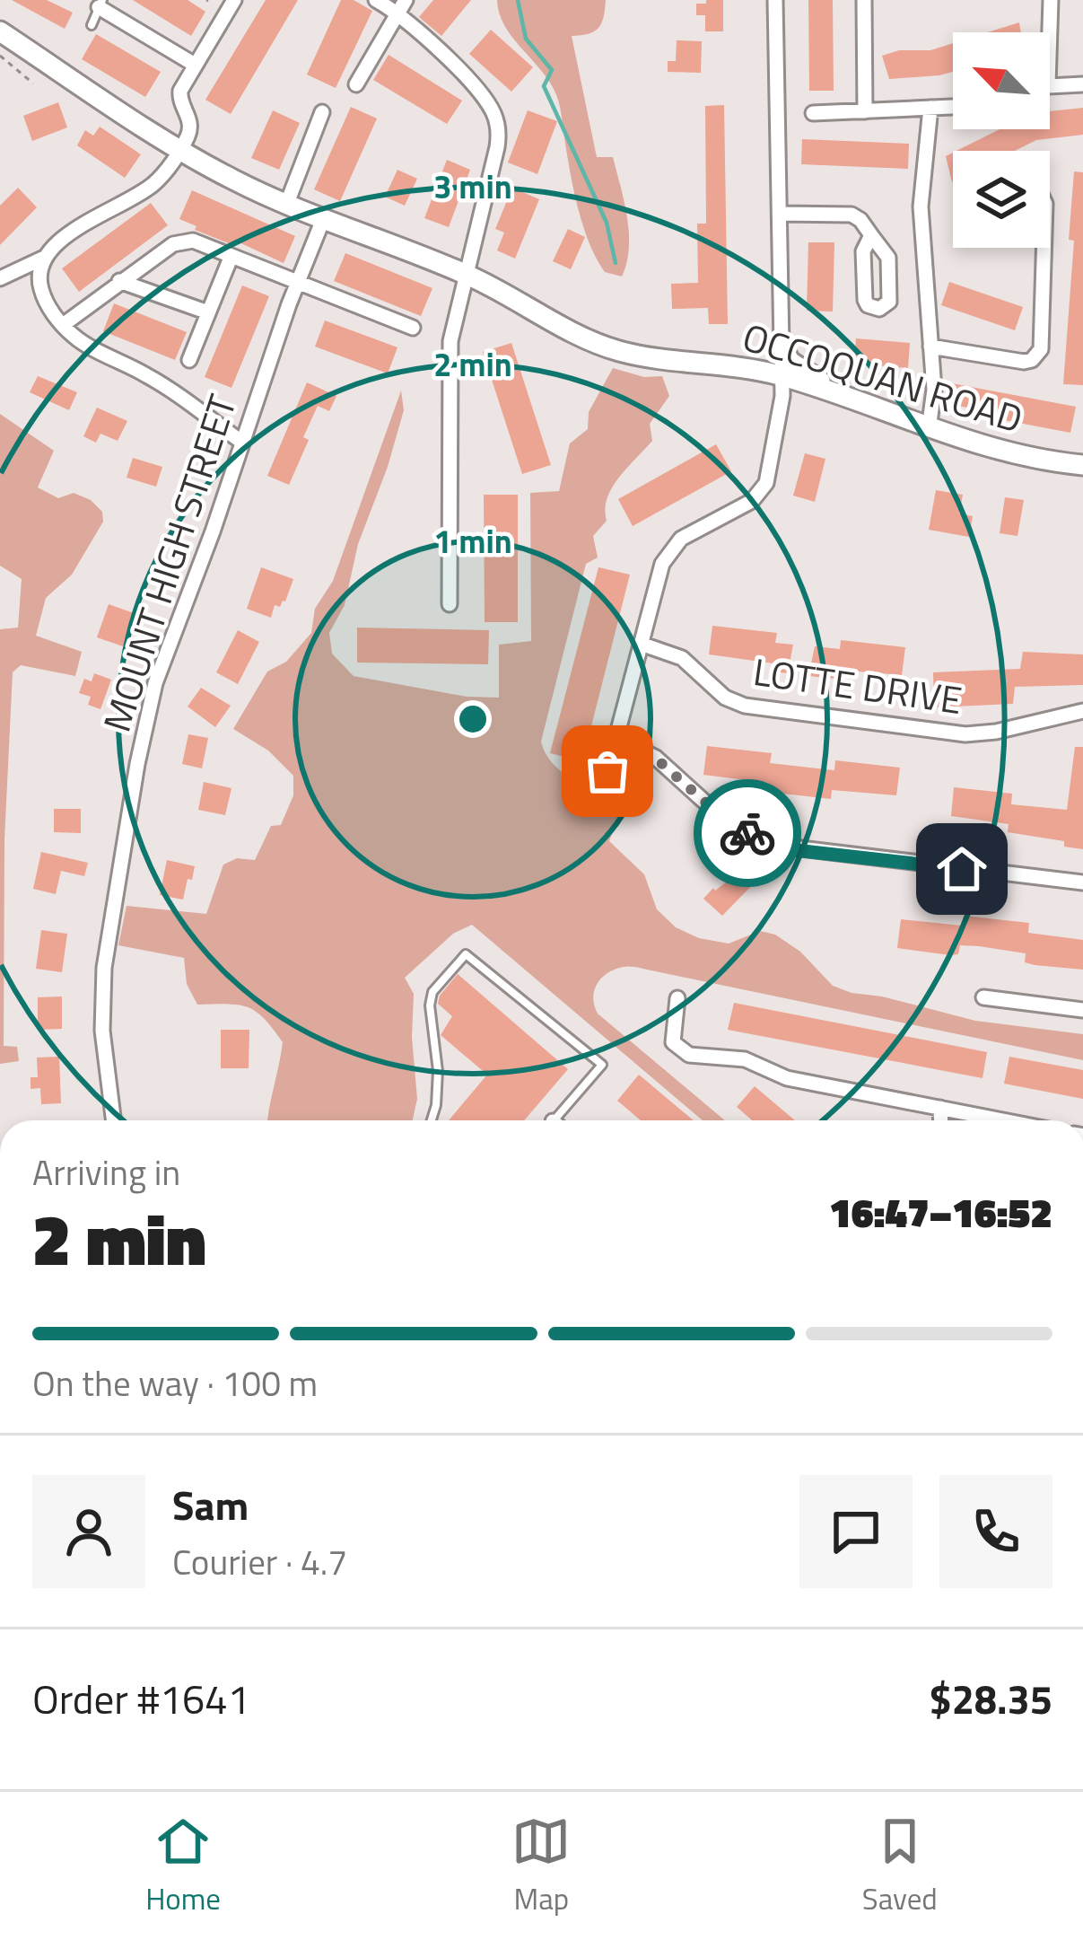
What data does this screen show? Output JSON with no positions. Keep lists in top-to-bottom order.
{
  "streets": {
    "street": ["OCCOQUAN ROAD", "MOUNT HIGH STREET", "LOTTE DRIVE"]
  },
  "crossings": [
    ["OCCOQUAN ROAD", "MOUNT HIGH STREET"]
  ],
  "north": "top left",
  "page": {
    "heading": ["2 min", "Arriving in", "16:47–16:52"],
    "panel": [
      "Sam",
      "Courier · 4.7",
      "Order #1641",
      "$28.35"
    ],
    "bar": "On the way · 100 m",
    "tabs": ["Home", "Map", "Saved"]
  },
  "rings": ["3 min", "2 min", "1 min"]
}
